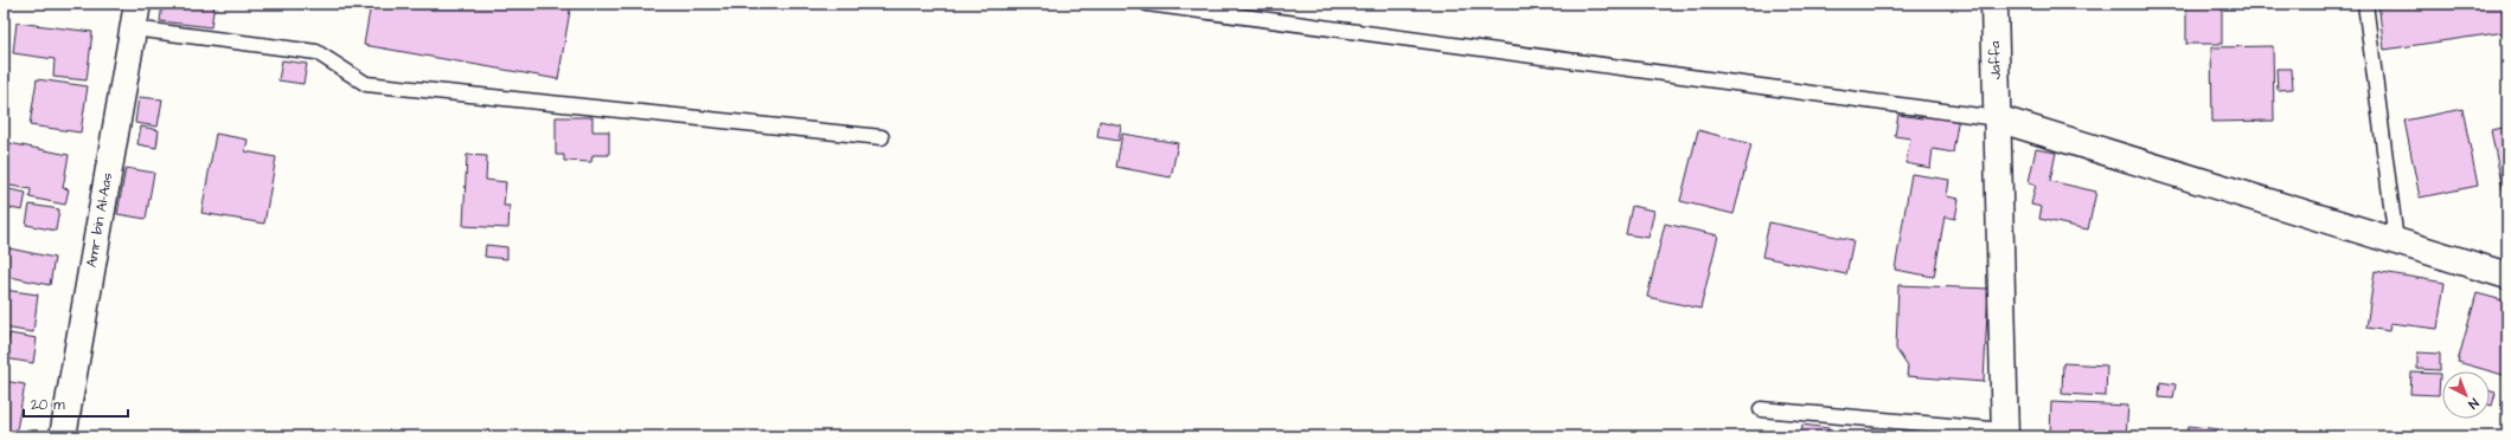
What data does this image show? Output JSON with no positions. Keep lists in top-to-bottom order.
{
  "streets": {
    "street": ["Jaffa", "Amr bin Al-Aas"]
  },
  "scale_bar": "20 m",
  "north": "bottom right"
}
